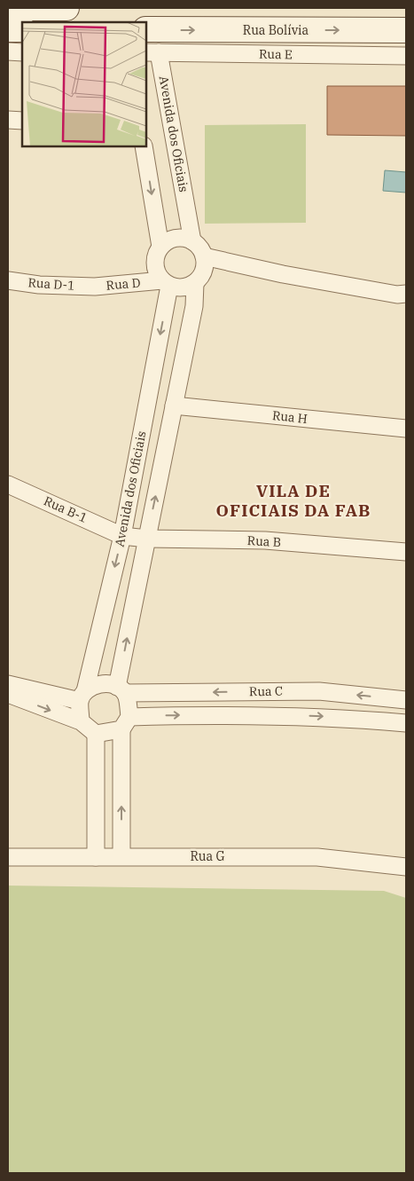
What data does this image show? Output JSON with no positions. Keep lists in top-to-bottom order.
{
  "streets": {
    "main road": ["Rua Bolívia"],
    "street": [
      "Rua E",
      "Avenida dos Oficiais",
      "Rua D-1",
      "Rua D",
      "Rua H",
      "Rua B-1",
      "Rua B",
      "Rua C",
      "Rua G"
    ]
  },
  "crossings": [
    ["Rua E", "Avenida dos Oficiais"],
    ["Avenida dos Oficiais", "Rua D"],
    ["Avenida dos Oficiais", "Rua H"],
    ["Avenida dos Oficiais", "Rua B-1"],
    ["Avenida dos Oficiais", "Rua B"],
    ["Avenida dos Oficiais", "Rua C"],
    ["Rua D-1", "Rua D"],
    ["Rua B-1", "Rua B"]
  ],
  "one_way": ["Rua Bolívia"],
  "districts": ["VILA DE OFICIAIS DA FAB"]
}
